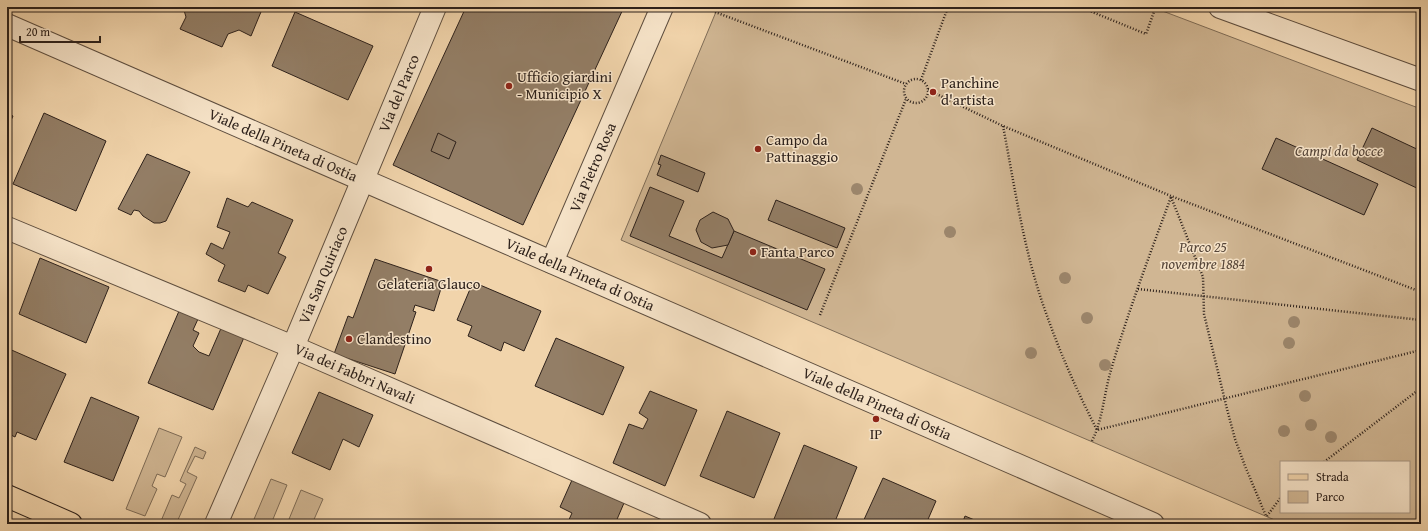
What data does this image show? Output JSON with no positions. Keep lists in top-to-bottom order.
{
  "streets": {
    "street": [
      "Via del Parco",
      "Viale della Pineta di Ostia",
      "Via Pietro Rosa",
      "Via San Quiriaco",
      "Via dei Fabbri Navali"
    ]
  },
  "crossings": [
    ["Via del Parco", "Viale della Pineta di Ostia"],
    ["Via del Parco", "Via San Quiriaco"],
    ["Viale della Pineta di Ostia", "Via Pietro Rosa"],
    ["Viale della Pineta di Ostia", "Via San Quiriaco"],
    ["Via San Quiriaco", "Via dei Fabbri Navali"]
  ],
  "parks": ["Campi da bocce", "Parco 25 novembre 1884"],
  "places": [
    "Ufficio giardini - Municipio X",
    "Panchine d'artista",
    "Campo da Pattinaggio",
    "Fanta Parco",
    "Gelateria Glauco",
    "Clandestino",
    "IP"
  ],
  "legend": ["Strada", "Parco"],
  "scale_bar": "20 m"
}
